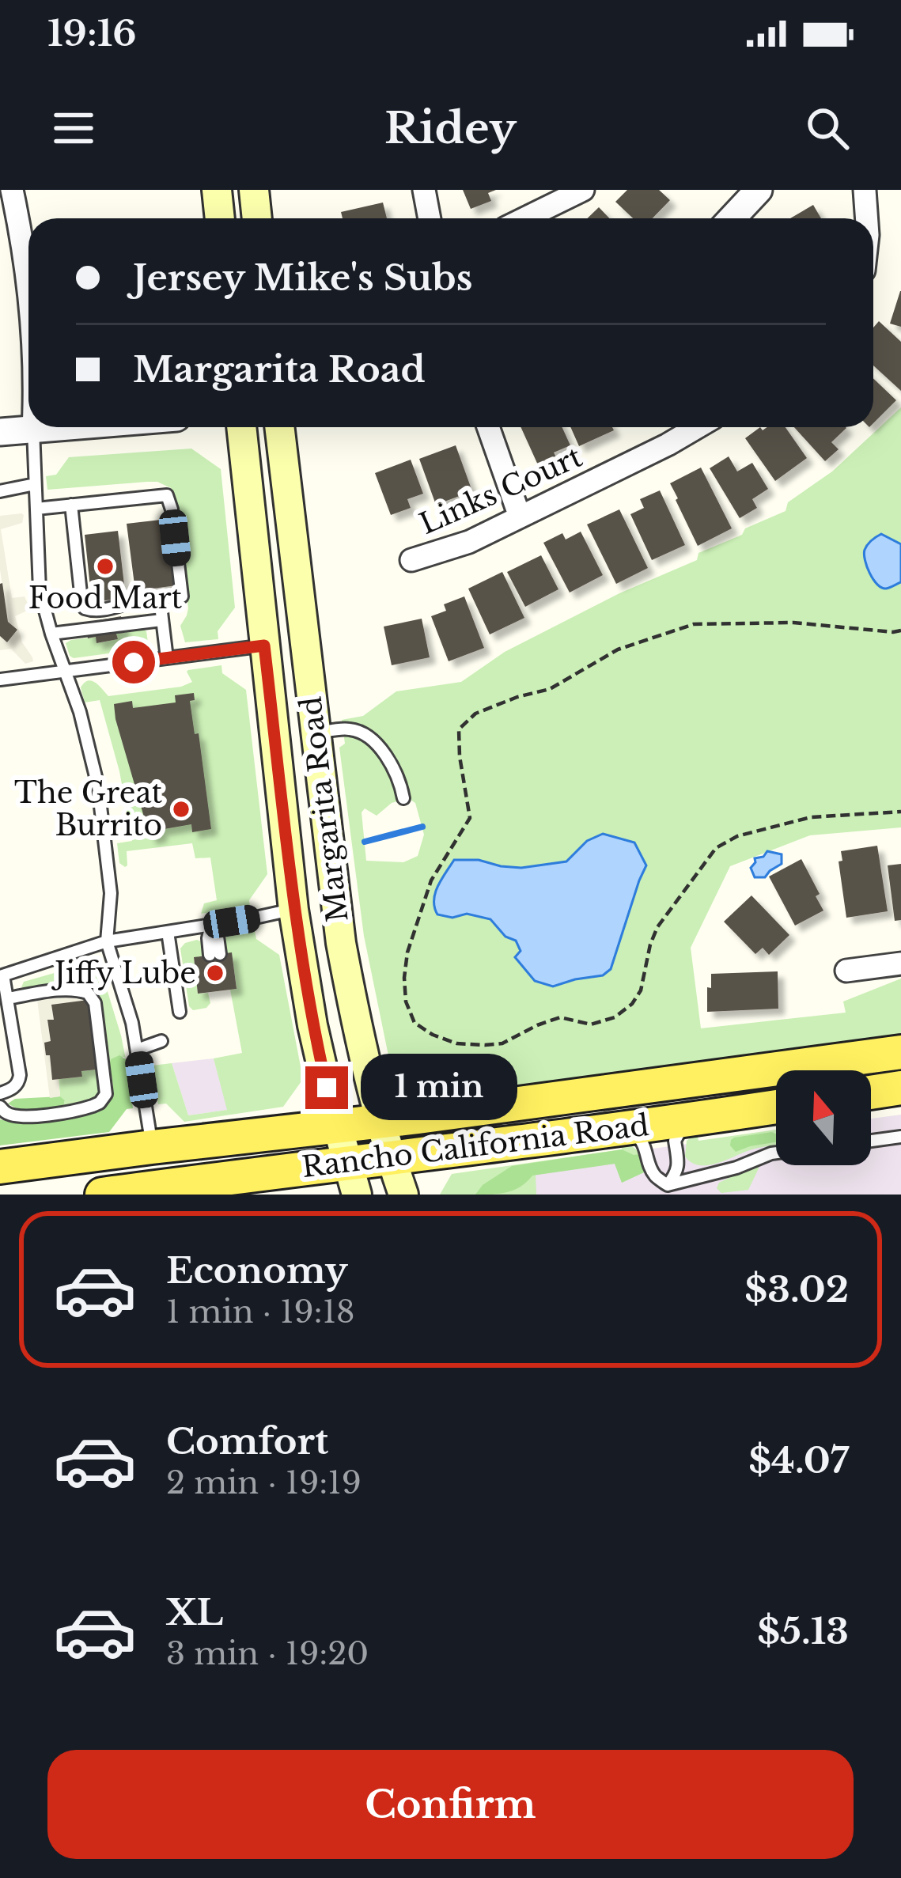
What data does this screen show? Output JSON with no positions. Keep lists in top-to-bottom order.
{
  "streets": {
    "main road": ["Margarita Road", "Rancho California Road"],
    "street": ["Links Court"]
  },
  "crossings": [
    ["Margarita Road", "Rancho California Road"]
  ],
  "places": ["Food Mart", "The Great Burrito", "Jiffy Lube"],
  "north": "top",
  "page": {
    "status": "19:16",
    "header": "Ridey",
    "banner": ["Jersey Mike's Subs", "Margarita Road"],
    "bubble": "1 min",
    "list": [
      {
        "name": "Economy",
        "note": "1 min · 19:18",
        "value": "$3.02"
      },
      {
        "name": "Comfort",
        "note": "2 min · 19:19",
        "value": "$4.07"
      },
      {
        "name": "XL",
        "note": "3 min · 19:20",
        "value": "$5.13"
      }
    ],
    "buttons": "Confirm"
  }
}
